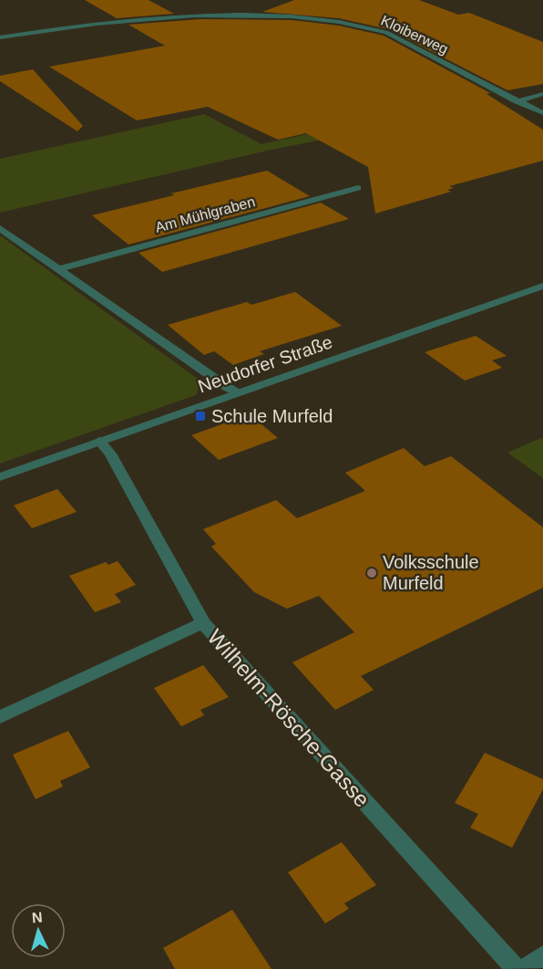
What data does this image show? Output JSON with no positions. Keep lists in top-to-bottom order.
{
  "streets": {
    "street": [
      "Kloiberweg",
      "Am Mühlgraben",
      "Neudorfer Straße",
      "Wilhelm-Rösche-Gasse"
    ]
  },
  "crossings": [
    ["Neudorfer Straße", "Wilhelm-Rösche-Gasse"]
  ],
  "places": {
    "transit": ["Schule Murfeld"],
    "other": ["Volksschule Murfeld"]
  },
  "north": "top"
}
